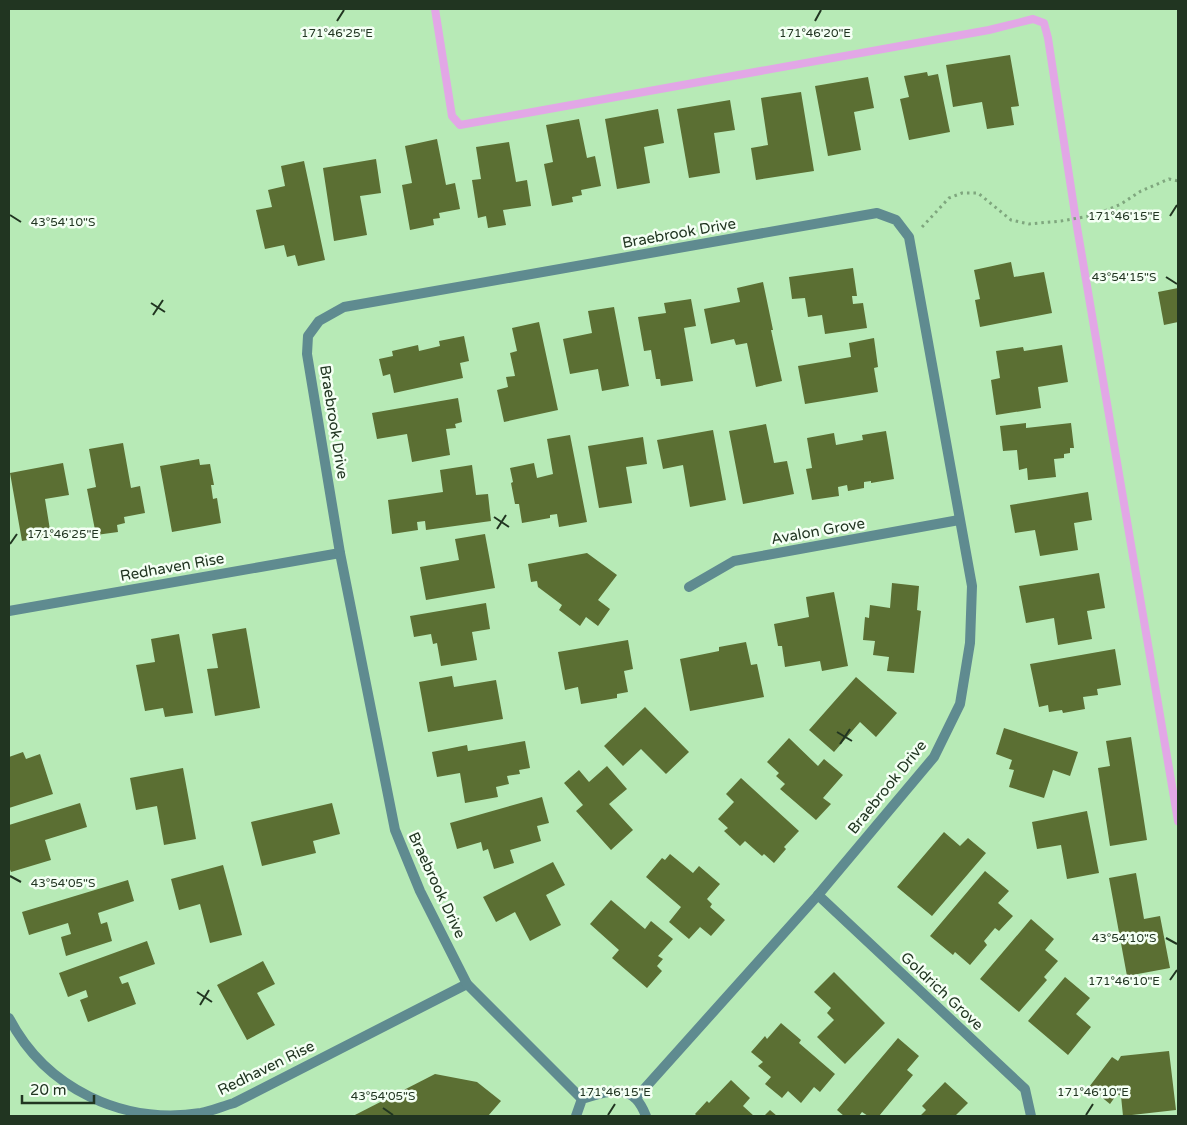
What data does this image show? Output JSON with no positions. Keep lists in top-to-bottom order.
{
  "streets": {
    "street": [
      "Braebrook Drive",
      "Avalon Grove",
      "Redhaven Rise",
      "Goldrich Grove"
    ]
  },
  "crossings": [
    ["Braebrook Drive", "Avalon Grove"],
    ["Braebrook Drive", "Redhaven Rise"],
    ["Braebrook Drive", "Goldrich Grove"]
  ],
  "scale_bar": "20 m",
  "coordinates": [
    "171°46'25\"E",
    "171°46'20\"E",
    "171°46'15\"E",
    "43°54'10\"S",
    "43°54'15\"S",
    "43°54'05\"S",
    "171°46'10\"E"
  ]
}
